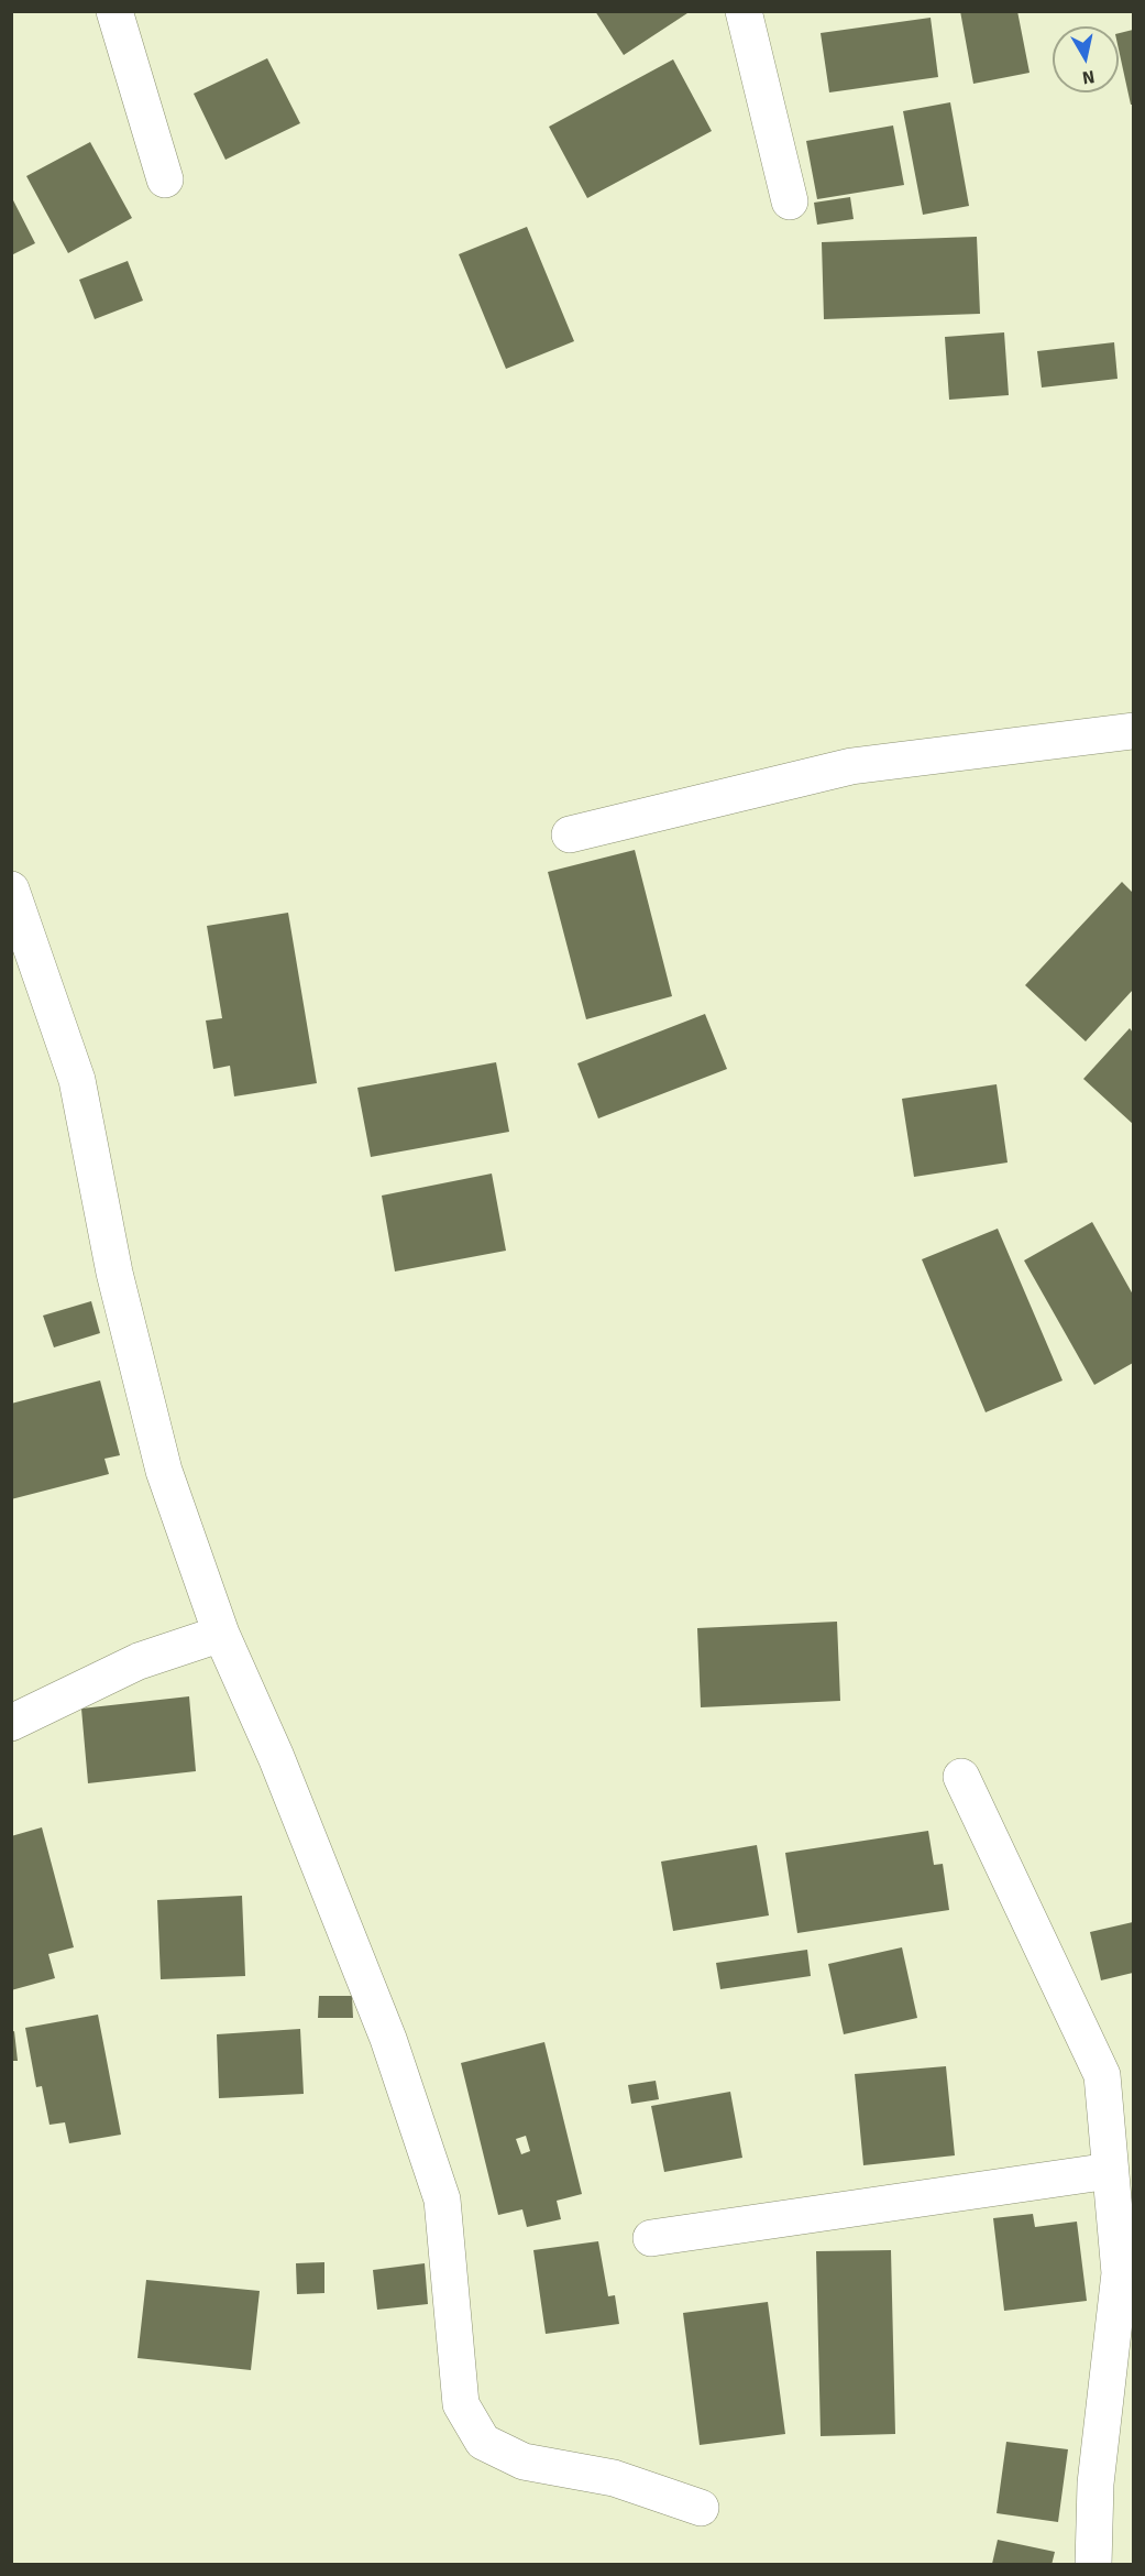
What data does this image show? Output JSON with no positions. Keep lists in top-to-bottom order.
{
  "north": "bottom"
}
